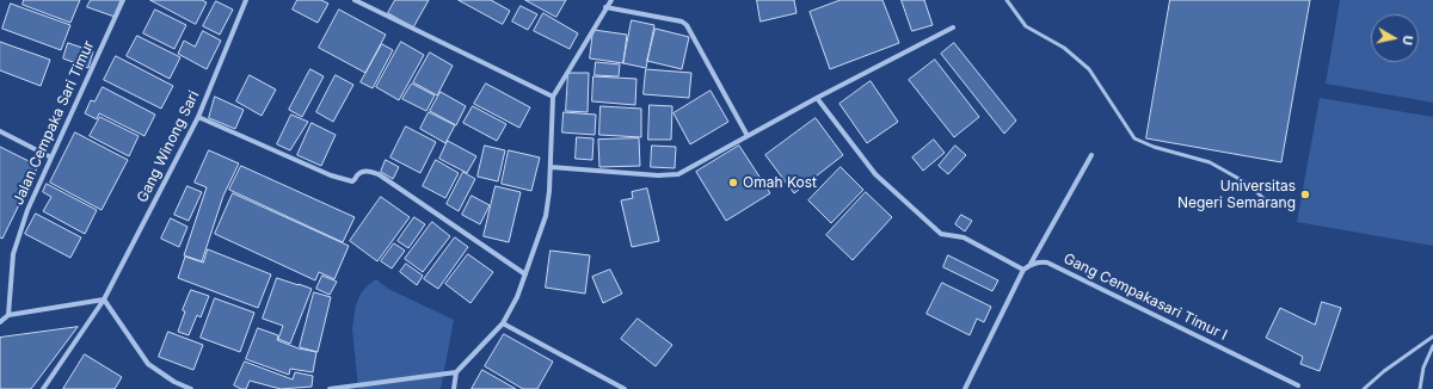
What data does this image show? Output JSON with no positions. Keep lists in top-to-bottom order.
{
  "streets": {
    "street": ["Jalan Cempaka Sari Timur", "Gang Winong Sari", "Gang Cempakasari Timur I"]
  },
  "places": ["Omah Kost", "Universitas Negeri Semarang"],
  "north": "right"
}
